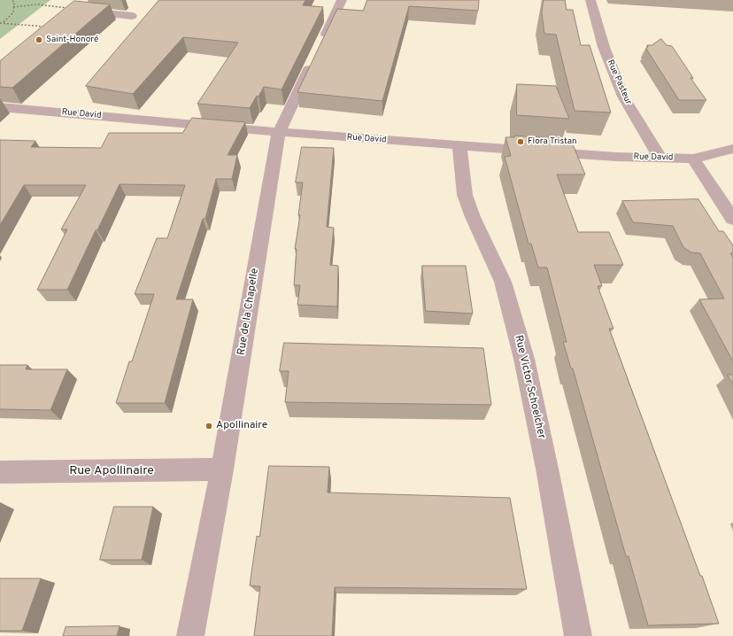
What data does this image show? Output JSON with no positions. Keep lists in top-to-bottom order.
{
  "streets": {
    "street": [
      "Rue Pasteur",
      "Rue David",
      "Rue de la Chapelle",
      "Rue Victor Schoelcher",
      "Rue Apollinaire"
    ]
  },
  "crossings": [
    ["Rue Pasteur", "Rue David"],
    ["Rue David", "Rue de la Chapelle"],
    ["Rue David", "Rue Victor Schoelcher"],
    ["Rue de la Chapelle", "Rue Apollinaire"]
  ],
  "places": ["Saint-Honoré", "Flora Tristan", "Apollinaire"]
}
